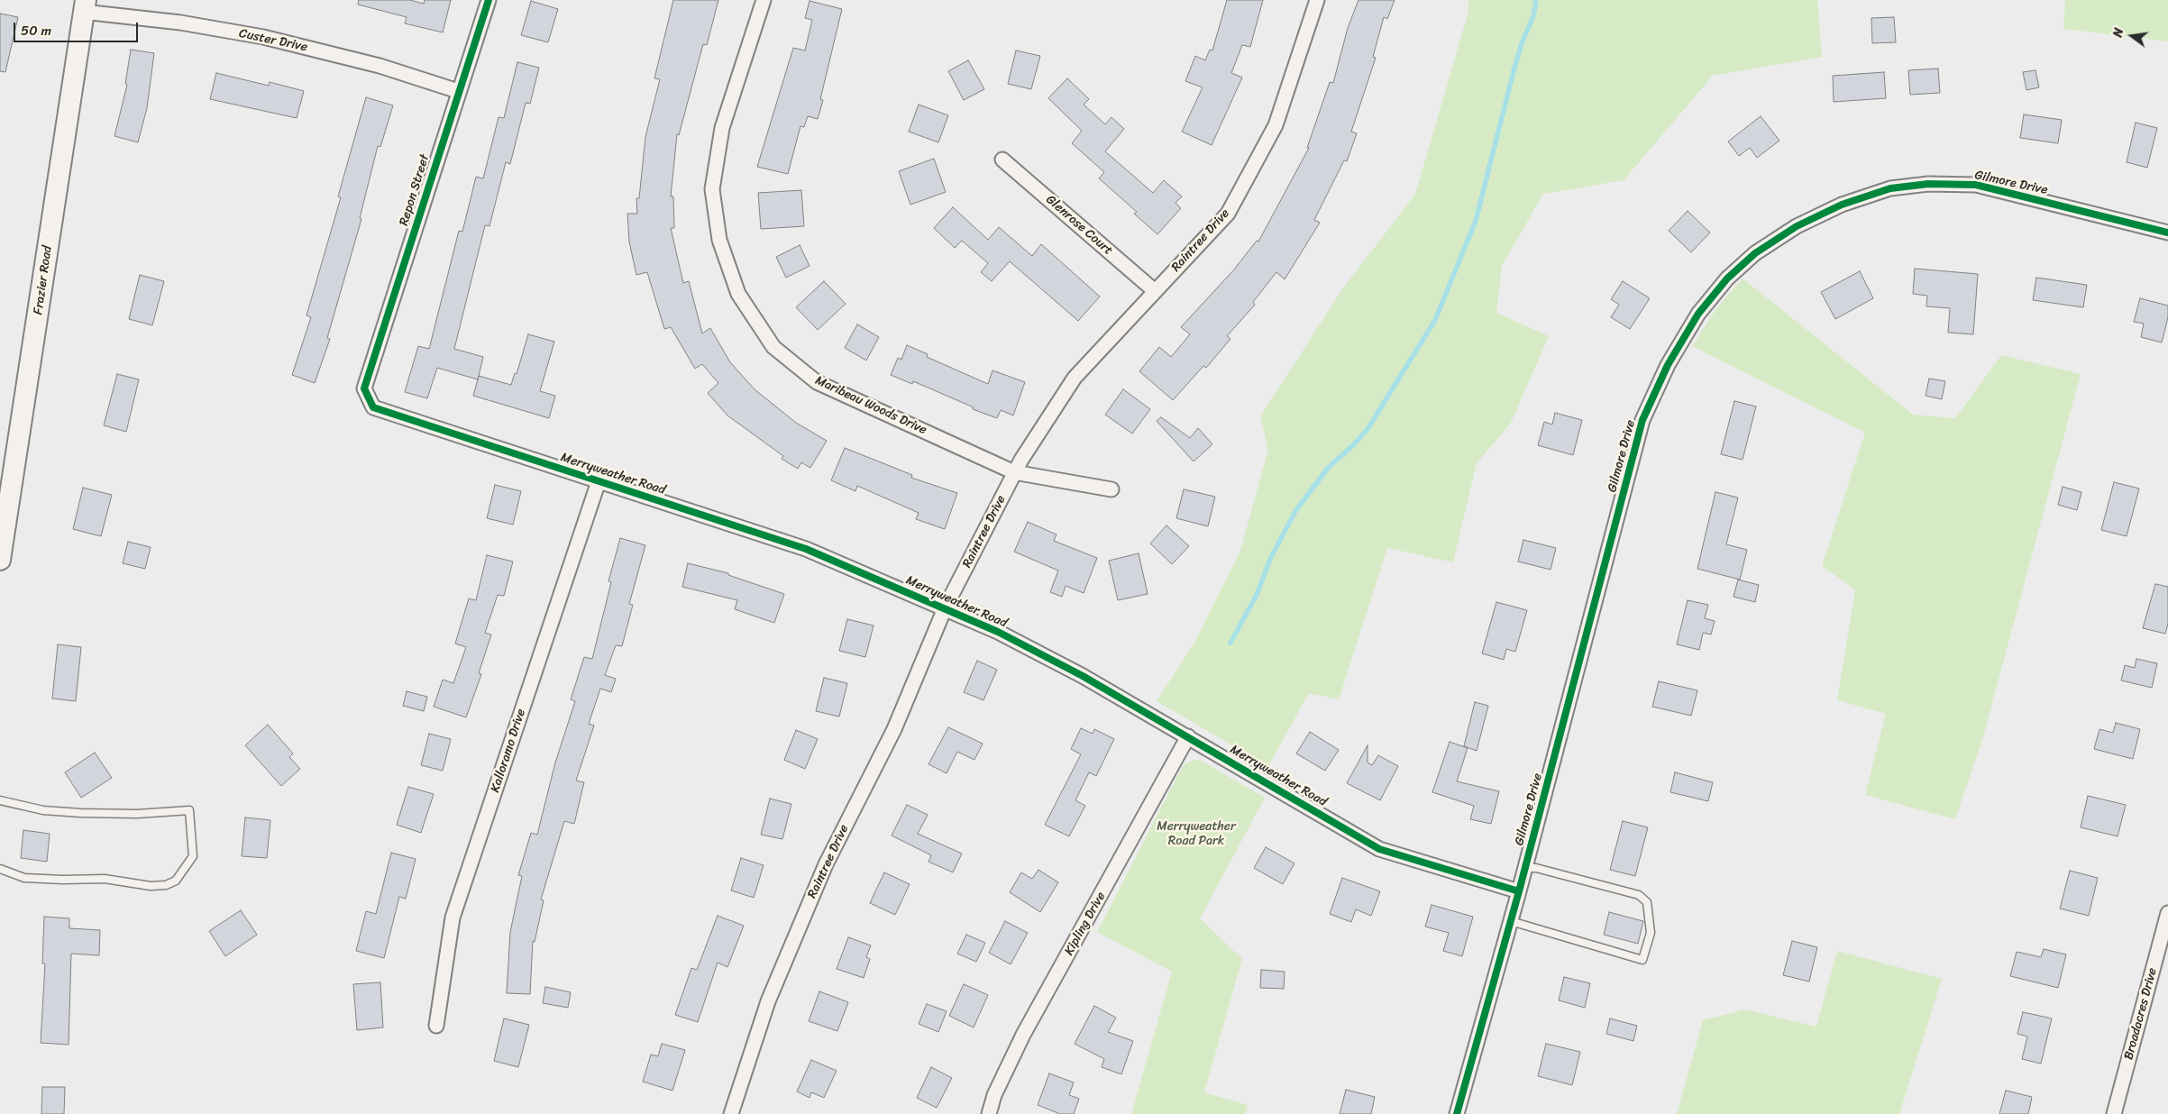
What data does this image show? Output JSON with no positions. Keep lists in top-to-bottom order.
{
  "streets": {
    "street": [
      "Custer Drive",
      "Gilmore Drive",
      "Repon Street",
      "Glenrose Court",
      "Raintree Drive",
      "Frazier Road",
      "Maribeau Woods Drive",
      "Merryweather Road",
      "Kalloramo Drive",
      "Kipling Drive",
      "Broadacres Drive"
    ]
  },
  "crossings": [
    ["Custer Drive", "Repon Street"],
    ["Custer Drive", "Frazier Road"],
    ["Gilmore Drive", "Merryweather Road"],
    ["Repon Street", "Merryweather Road"],
    ["Glenrose Court", "Raintree Drive"],
    ["Raintree Drive", "Maribeau Woods Drive"],
    ["Raintree Drive", "Merryweather Road"],
    ["Merryweather Road", "Kalloramo Drive"],
    ["Merryweather Road", "Kipling Drive"]
  ],
  "parks": ["Merryweather Road Park"],
  "scale_bar": "50 m",
  "north": "left"
}
